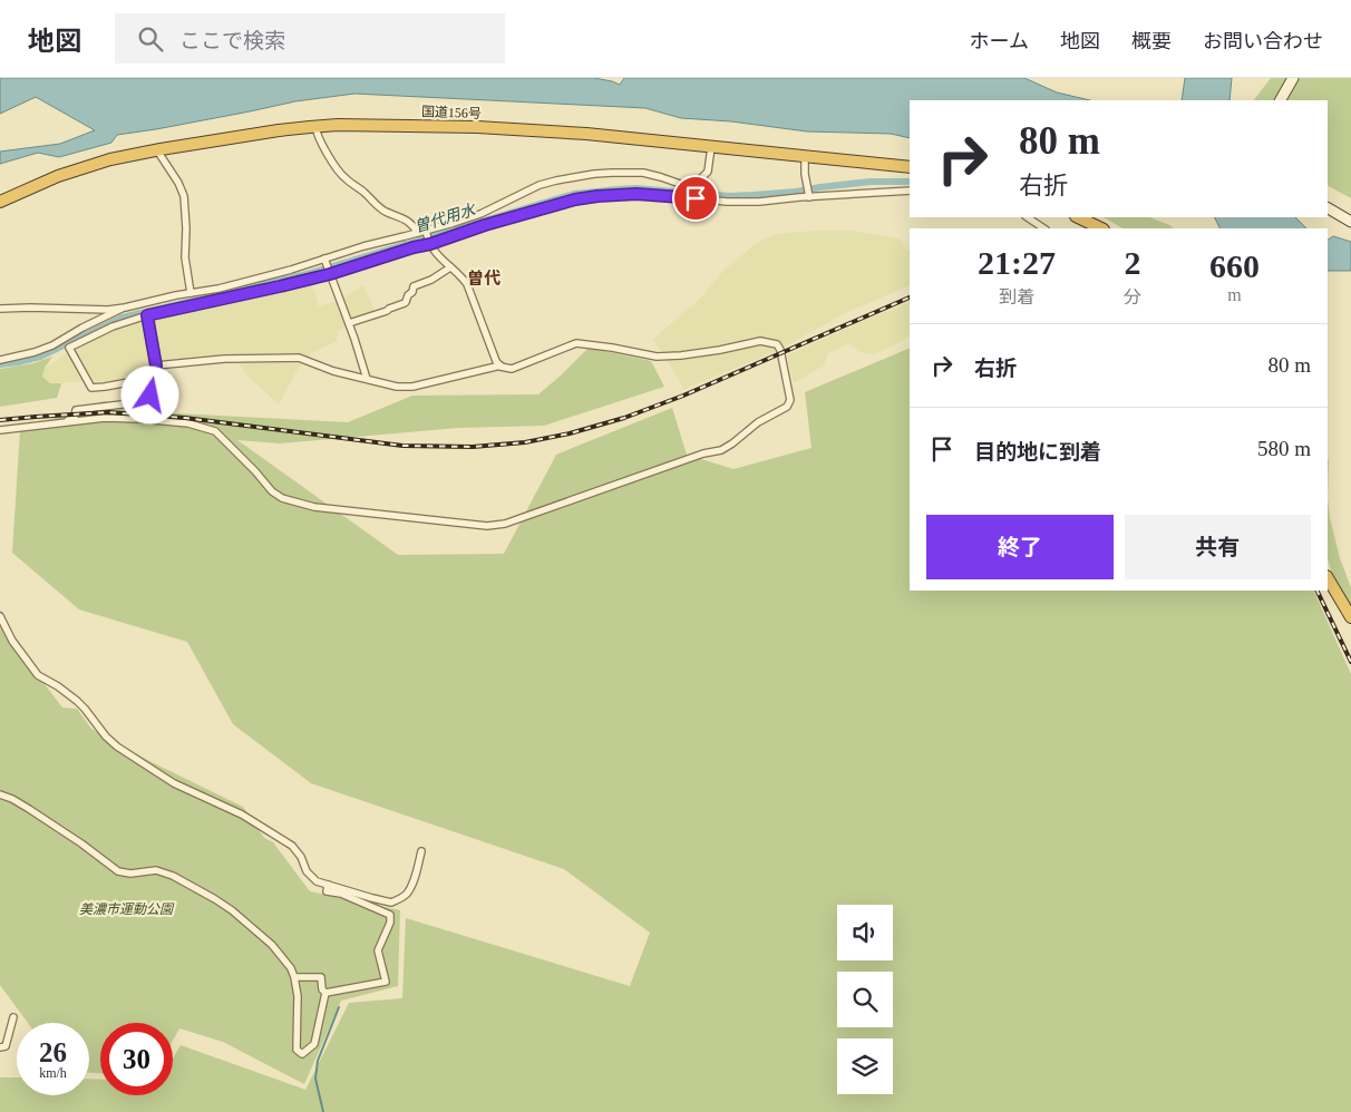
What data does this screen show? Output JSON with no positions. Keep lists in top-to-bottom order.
{
  "streets": {
    "highway": ["国道156号"]
  },
  "districts": ["曽代"],
  "water": ["曽代用水"],
  "parks": ["美濃市運動公園"],
  "page": {
    "header": "地図",
    "search": "ここで検索",
    "nav": [
      "ホーム",
      "地図",
      "概要",
      "お問い合わせ"
    ],
    "turn": ["80 m", "右折"],
    "eta": [
      "21:27",
      "到着",
      "2",
      "分",
      "660",
      "m"
    ],
    "list": [
      {
        "name": "右折",
        "value": "80 m"
      },
      {
        "name": "目的地に到着",
        "value": "580 m"
      }
    ],
    "buttons": ["終了", "共有"],
    "speed": "26 km/h",
    "limit": "30"
  }
}
